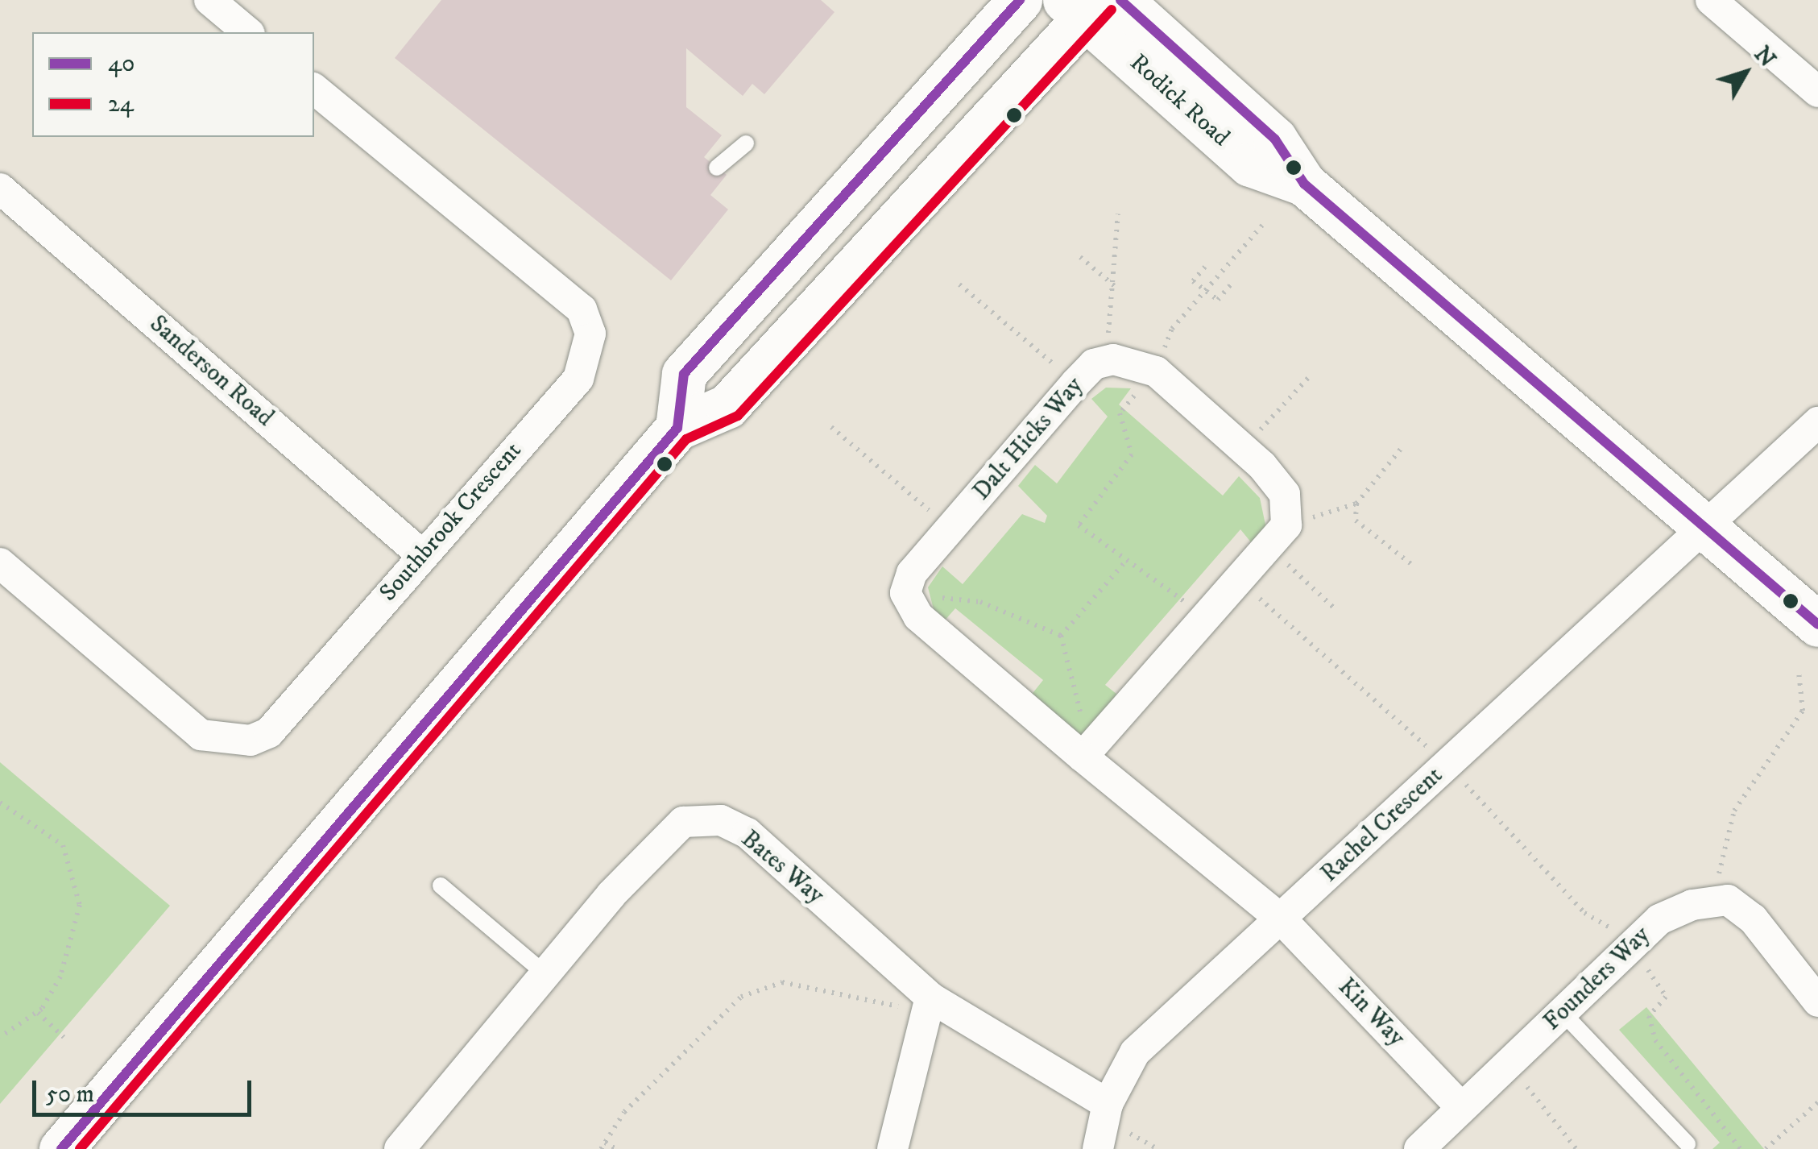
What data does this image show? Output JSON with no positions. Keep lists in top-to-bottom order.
{
  "streets": {
    "main road": ["Rodick Road"],
    "street": [
      "Sanderson Road",
      "Dalt Hicks Way",
      "Southbrook Crescent",
      "Rachel Crescent",
      "Bates Way",
      "Founders Way",
      "Kin Way"
    ]
  },
  "crossings": [
    ["Rodick Road", "Rachel Crescent"],
    ["Sanderson Road", "Southbrook Crescent"],
    ["Rachel Crescent", "Bates Way"],
    ["Rachel Crescent", "Kin Way"],
    ["Founders Way", "Kin Way"]
  ],
  "lines": ["transit line 40", "transit line 24"],
  "legend": ["40", "24"],
  "scale_bar": "50 m",
  "north": "top right"
}
